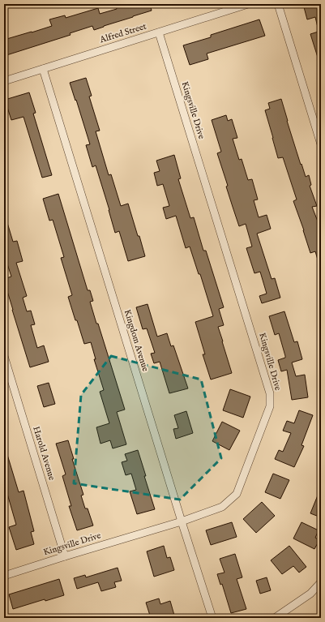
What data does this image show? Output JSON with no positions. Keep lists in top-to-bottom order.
{
  "streets": {
    "street": [
      "Alfred Street",
      "Kingsville Drive",
      "Kingdom Avenue",
      "Harold Avenue"
    ]
  },
  "crossings": [
    ["Alfred Street", "Kingsville Drive"],
    ["Alfred Street", "Kingdom Avenue"],
    ["Kingsville Drive", "Kingdom Avenue"],
    ["Kingsville Drive", "Harold Avenue"]
  ]
}
